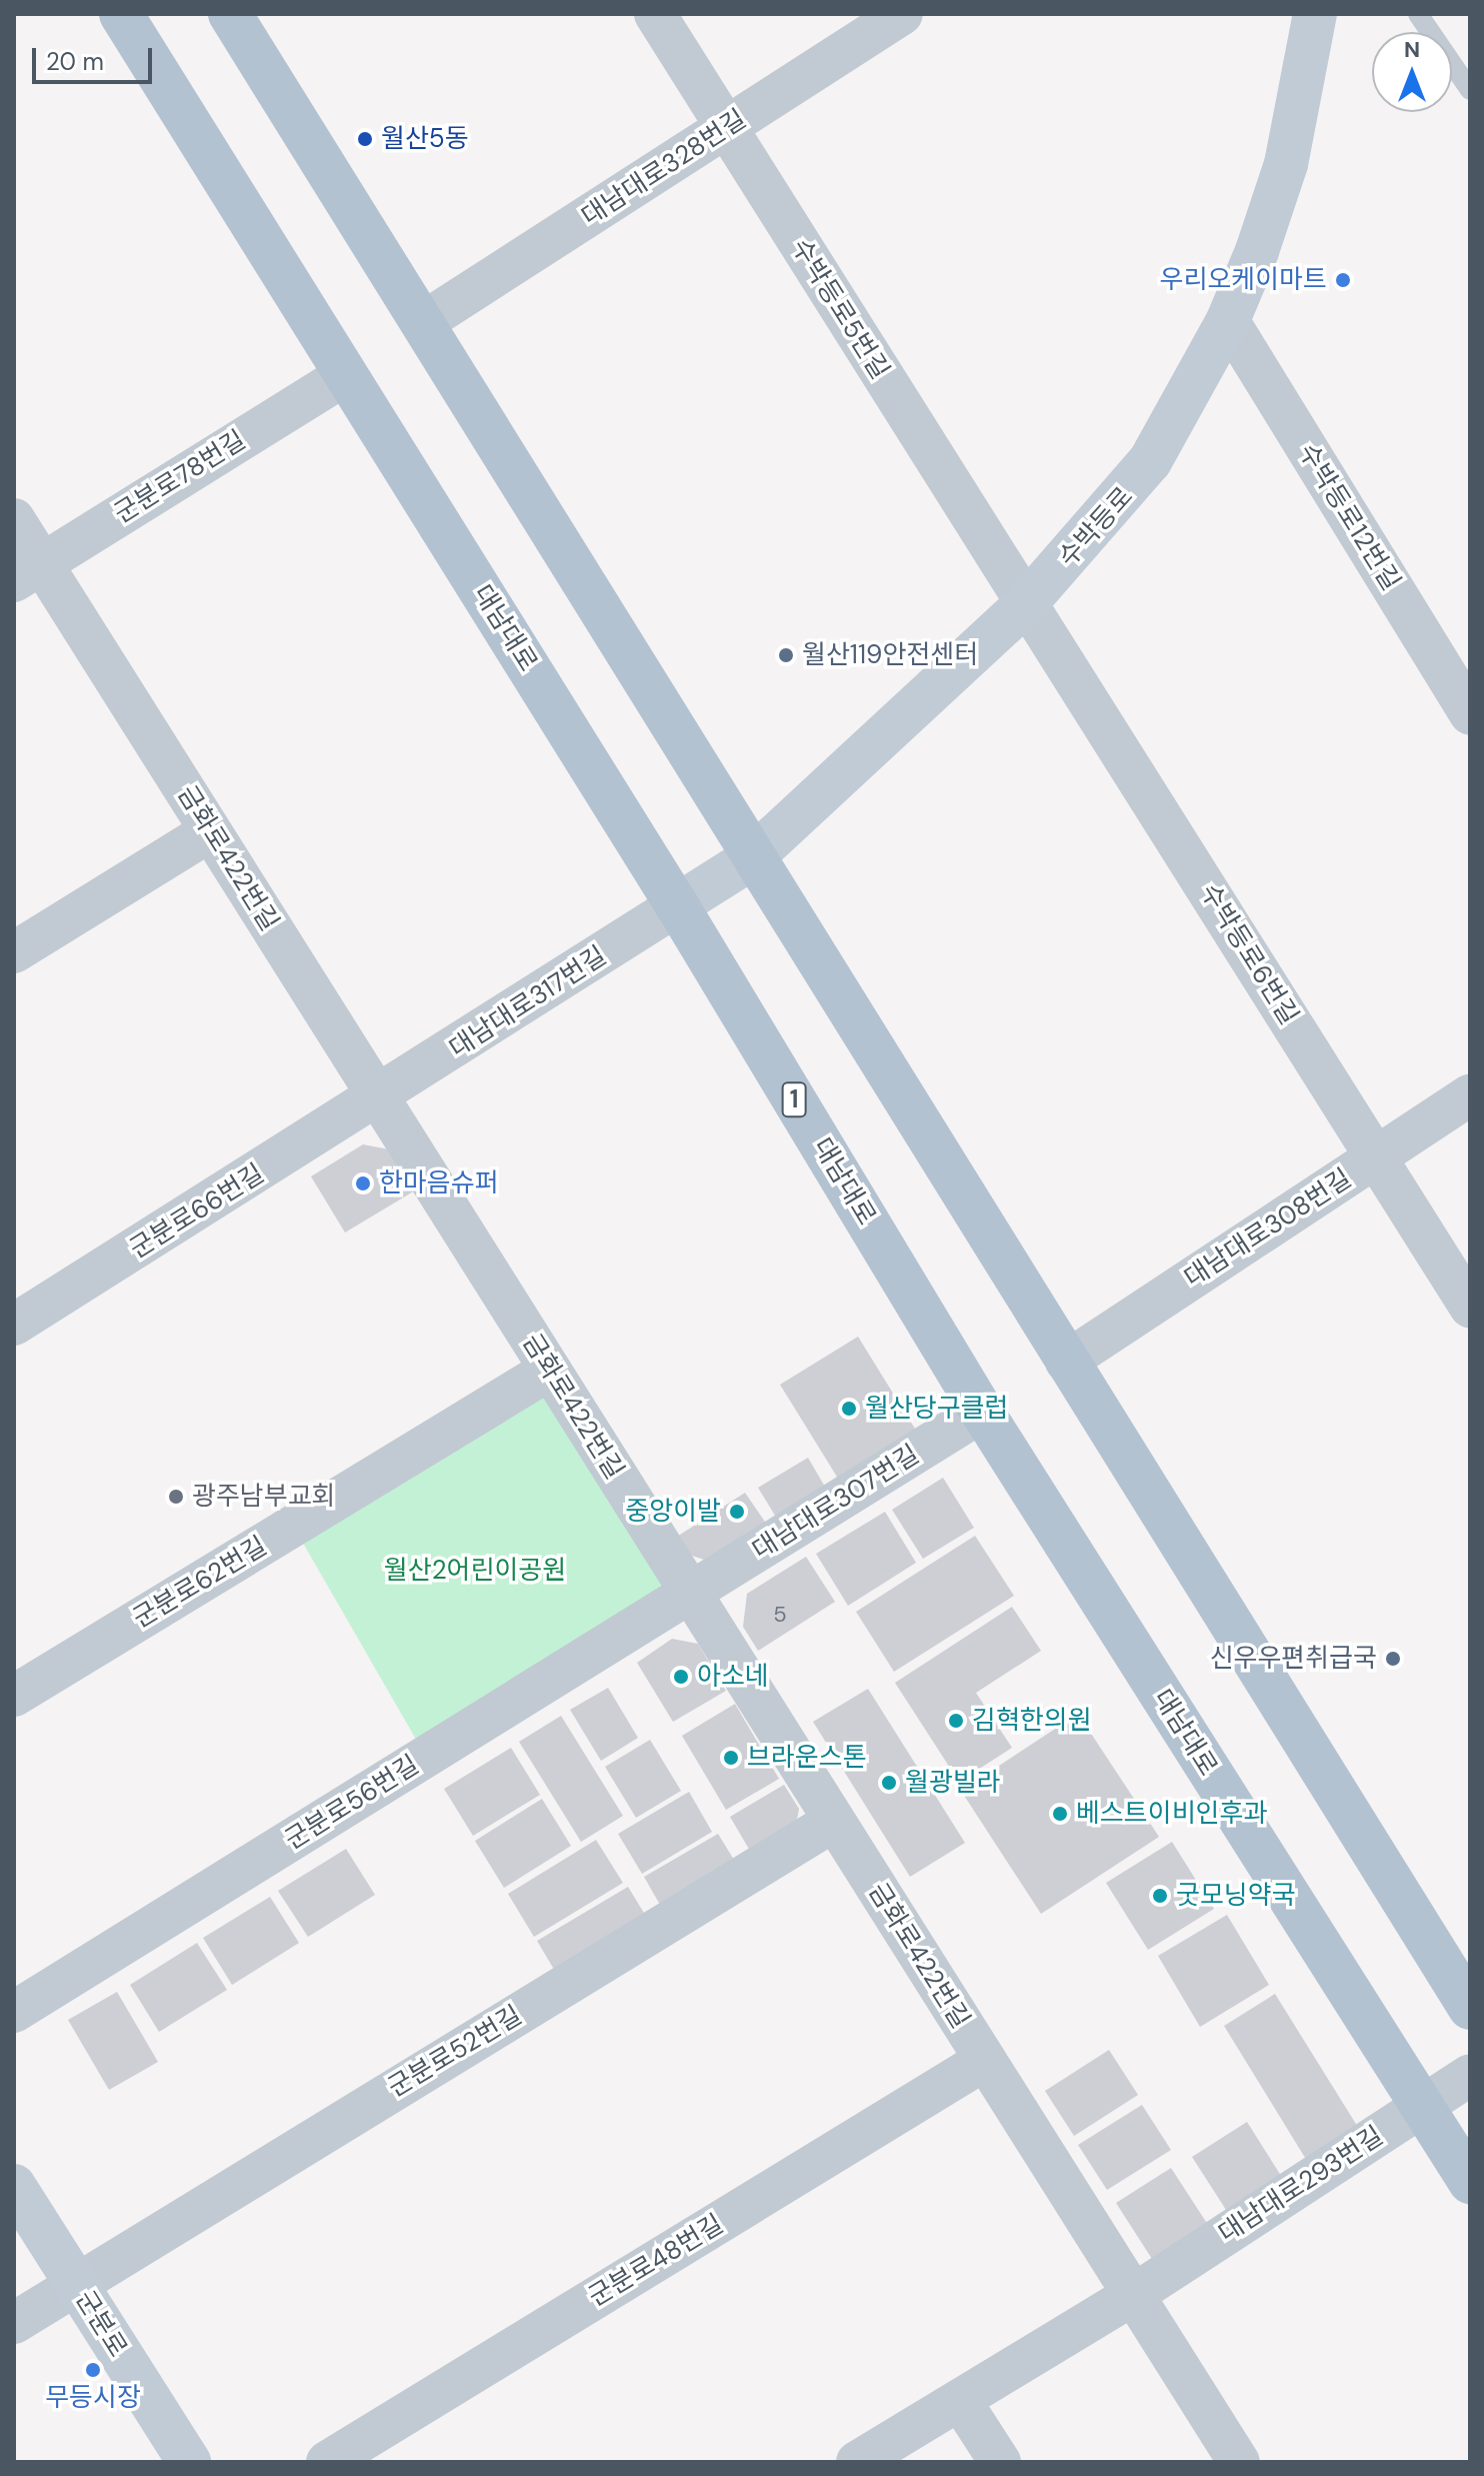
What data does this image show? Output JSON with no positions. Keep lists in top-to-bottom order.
{
  "streets": {
    "main road": ["대남대로", "1"],
    "street": [
      "대남대로328번길",
      "수박등로5번길",
      "군분로78번길",
      "수박등로12번길",
      "수박등로",
      "금화로422번길",
      "수박등로6번길",
      "대남대로317번길",
      "군분로66번길",
      "대남대로308번길",
      "대남대로307번길",
      "군분로62번길",
      "군분로56번길",
      "군분로52번길",
      "대남대로293번길",
      "군분로48번길",
      "군분로"
    ]
  },
  "crossings": [
    ["대남대로328번길", "수박등로5번길"],
    ["수박등로5번길", "수박등로"],
    ["수박등로5번길", "수박등로6번길"],
    ["군분로78번길", "대남대로"],
    ["군분로78번길", "금화로422번길"],
    ["수박등로12번길", "수박등로"],
    ["수박등로", "대남대로"],
    ["수박등로", "수박등로6번길"],
    ["수박등로", "대남대로317번길"],
    ["대남대로", "대남대로317번길"],
    ["대남대로", "대남대로307번길"],
    ["대남대로", "대남대로293번길"],
    ["금화로422번길", "대남대로317번길"],
    ["금화로422번길", "군분로66번길"],
    ["금화로422번길", "대남대로307번길"],
    ["금화로422번길", "군분로62번길"],
    ["금화로422번길", "군분로56번길"],
    ["금화로422번길", "군분로52번길"],
    ["금화로422번길", "대남대로293번길"],
    ["금화로422번길", "군분로48번길"],
    ["수박등로6번길", "대남대로308번길"],
    ["대남대로317번길", "군분로66번길"],
    ["대남대로307번길", "군분로56번길"],
    ["군분로52번길", "군분로"]
  ],
  "parks": ["월산2어린이공원"],
  "places": [
    "월산5동",
    "우리오케이마트",
    "월산119안전센터",
    "한마음슈퍼",
    "월산당구클럽",
    "광주남부교회",
    "중앙이발",
    "신우우편취급국",
    "아소네",
    "김혁한의원",
    "브라운스톤",
    "월광빌라",
    "베스트이비인후과",
    "굿모닝약국",
    "무등시장"
  ],
  "house_numbers": ["5"],
  "scale_bar": "20 m",
  "north": "top"
}
